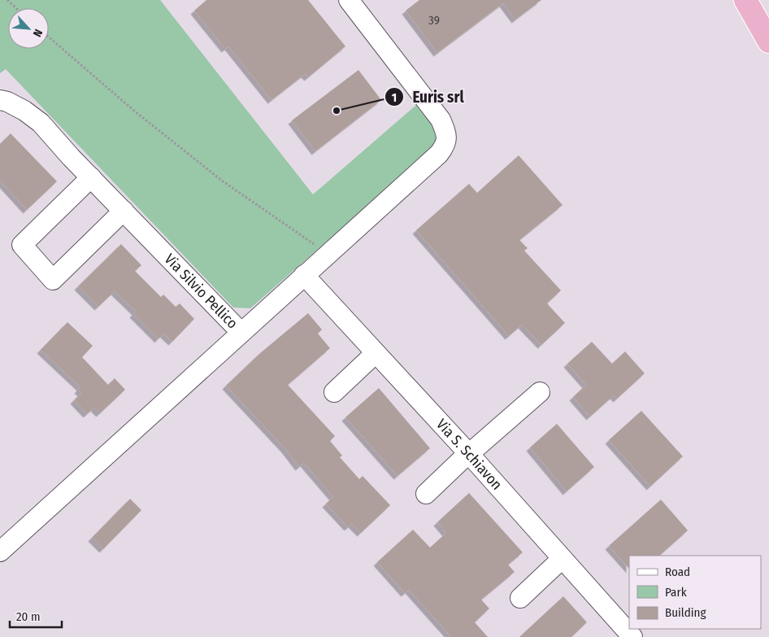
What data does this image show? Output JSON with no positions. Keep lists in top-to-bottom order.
{
  "streets": {
    "street": ["Via Silvio Pellico", "Via S. Schiavon"]
  },
  "crossings": [
    ["Via Silvio Pellico", "Via S. Schiavon"]
  ],
  "places": ["Euris srl"],
  "house_numbers": ["39"],
  "legend": ["Road", "Park", "Building"],
  "scale_bar": "20 m",
  "north": "bottom right"
}
